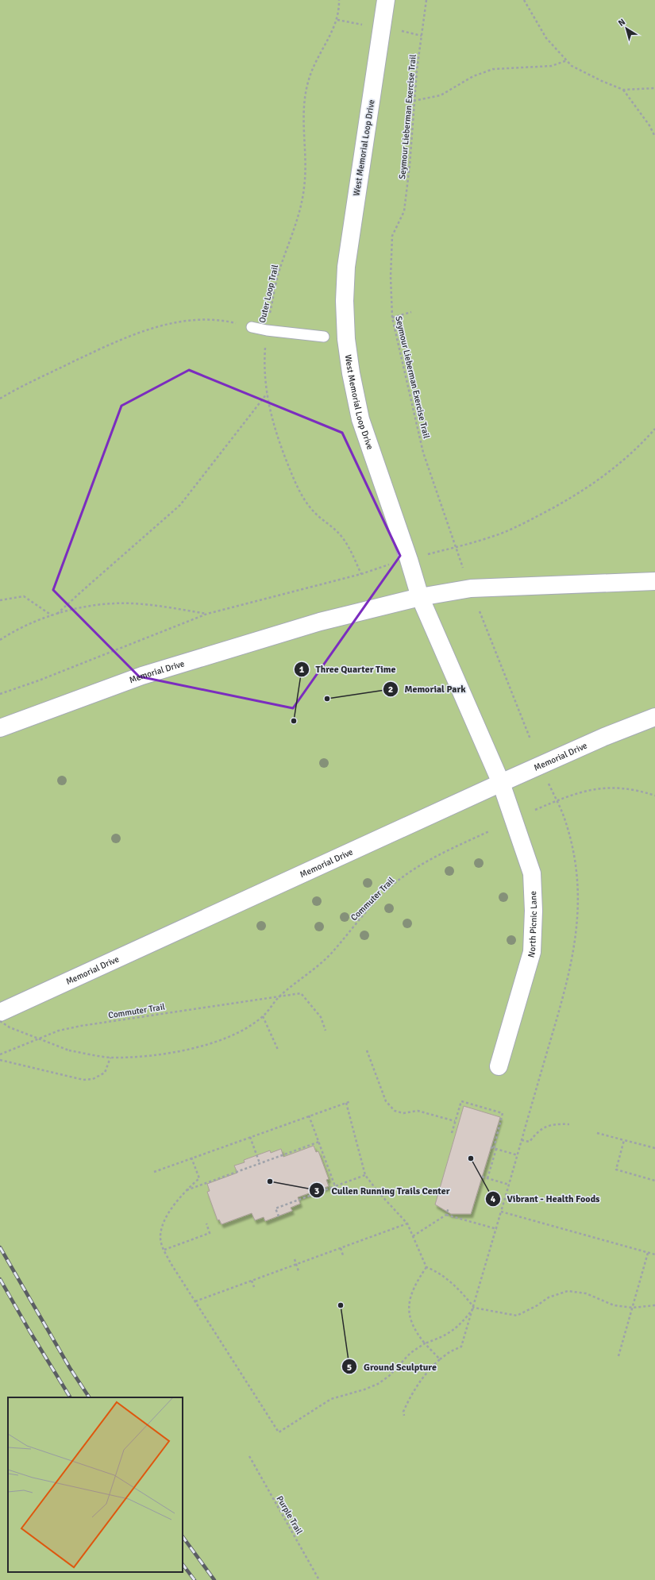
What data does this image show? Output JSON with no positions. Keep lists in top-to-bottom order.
{
  "streets": {
    "main road": ["West Memorial Loop Drive", "Memorial Drive", "North Picnic Lane"],
    "path": [
      "Seymour Lieberman Exercise Trail",
      "Outer Loop Trail",
      "Commuter Trail",
      "Purple Trail"
    ]
  },
  "crossings": [
    ["West Memorial Loop Drive", "Memorial Drive"],
    ["West Memorial Loop Drive", "North Picnic Lane"],
    ["Memorial Drive", "North Picnic Lane"]
  ],
  "places": [
    "Memorial Park",
    "Three Quarter Time",
    "Vibrant - Health Foods",
    "Cullen Running Trails Center",
    "Ground Sculpture"
  ],
  "north": "top left"
}
